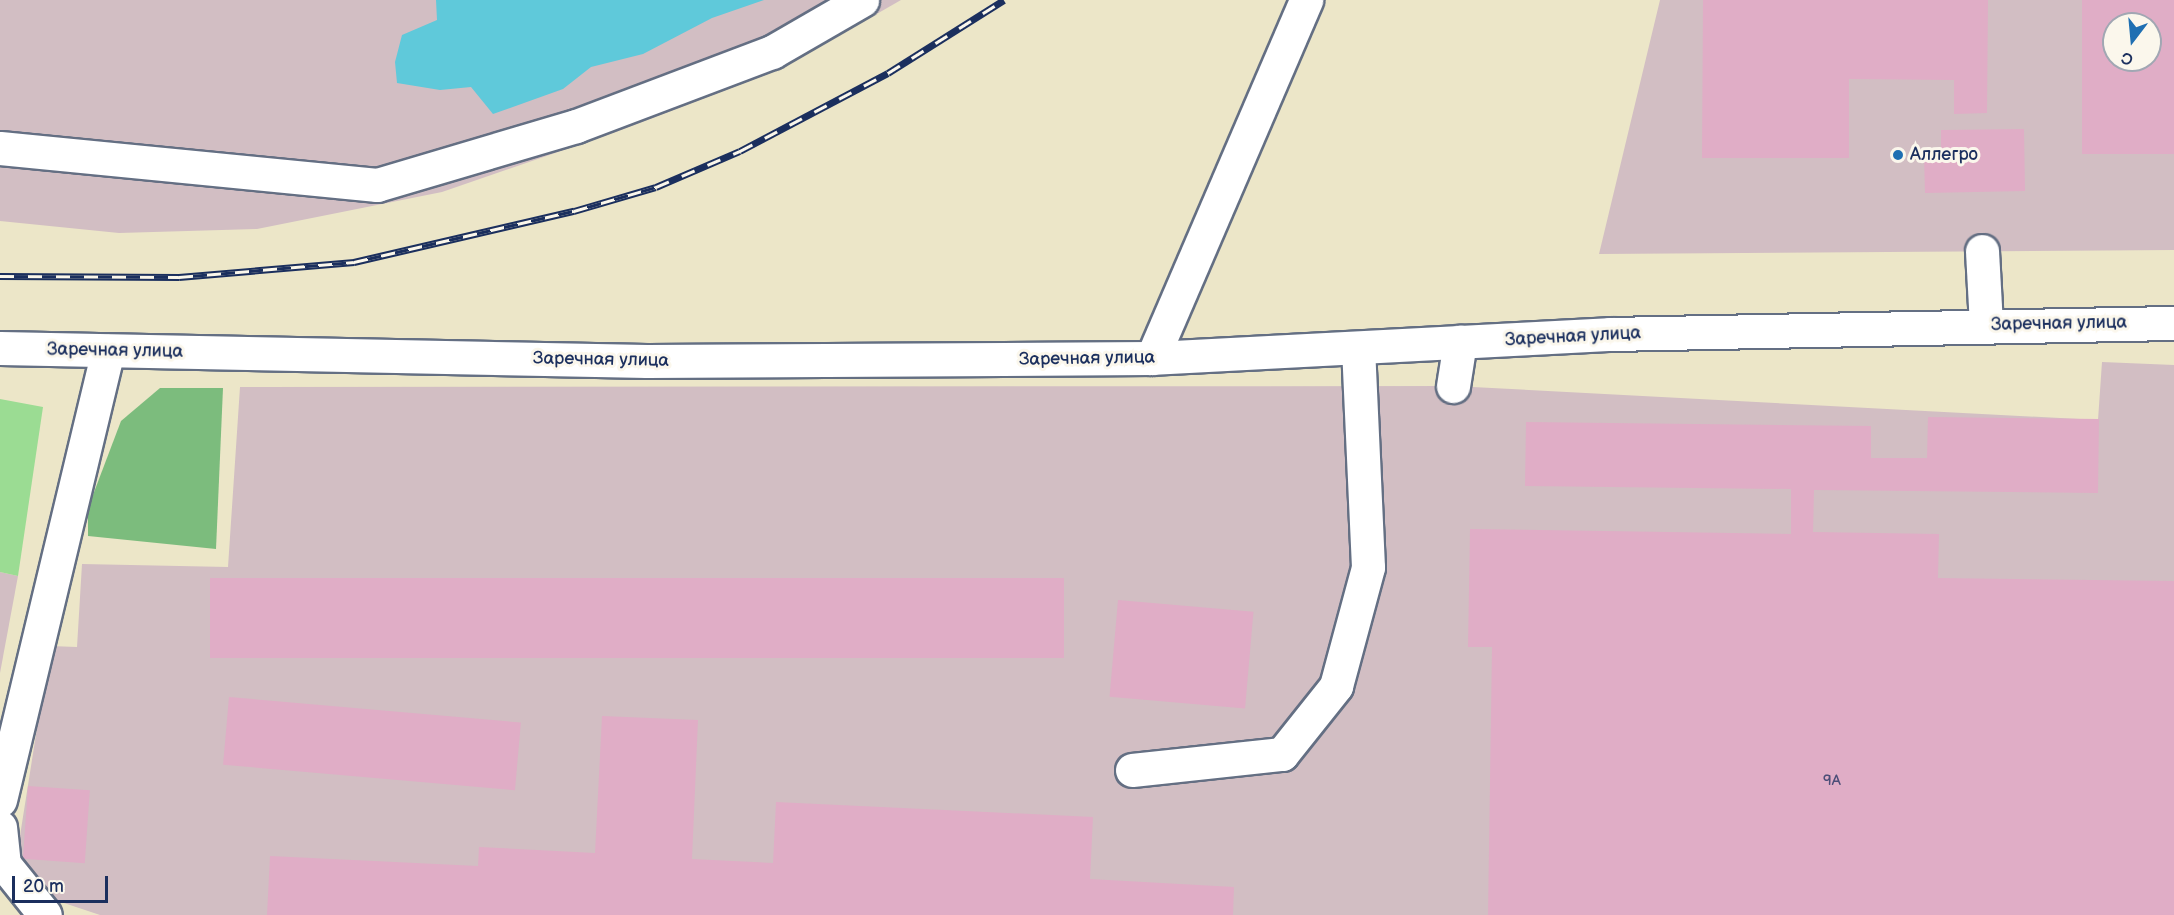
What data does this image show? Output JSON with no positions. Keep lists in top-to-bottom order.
{
  "streets": {
    "street": ["Заречная улица"]
  },
  "places": ["Аллегро"],
  "house_numbers": ["9А"],
  "scale_bar": "20 m",
  "north": "bottom"
}
